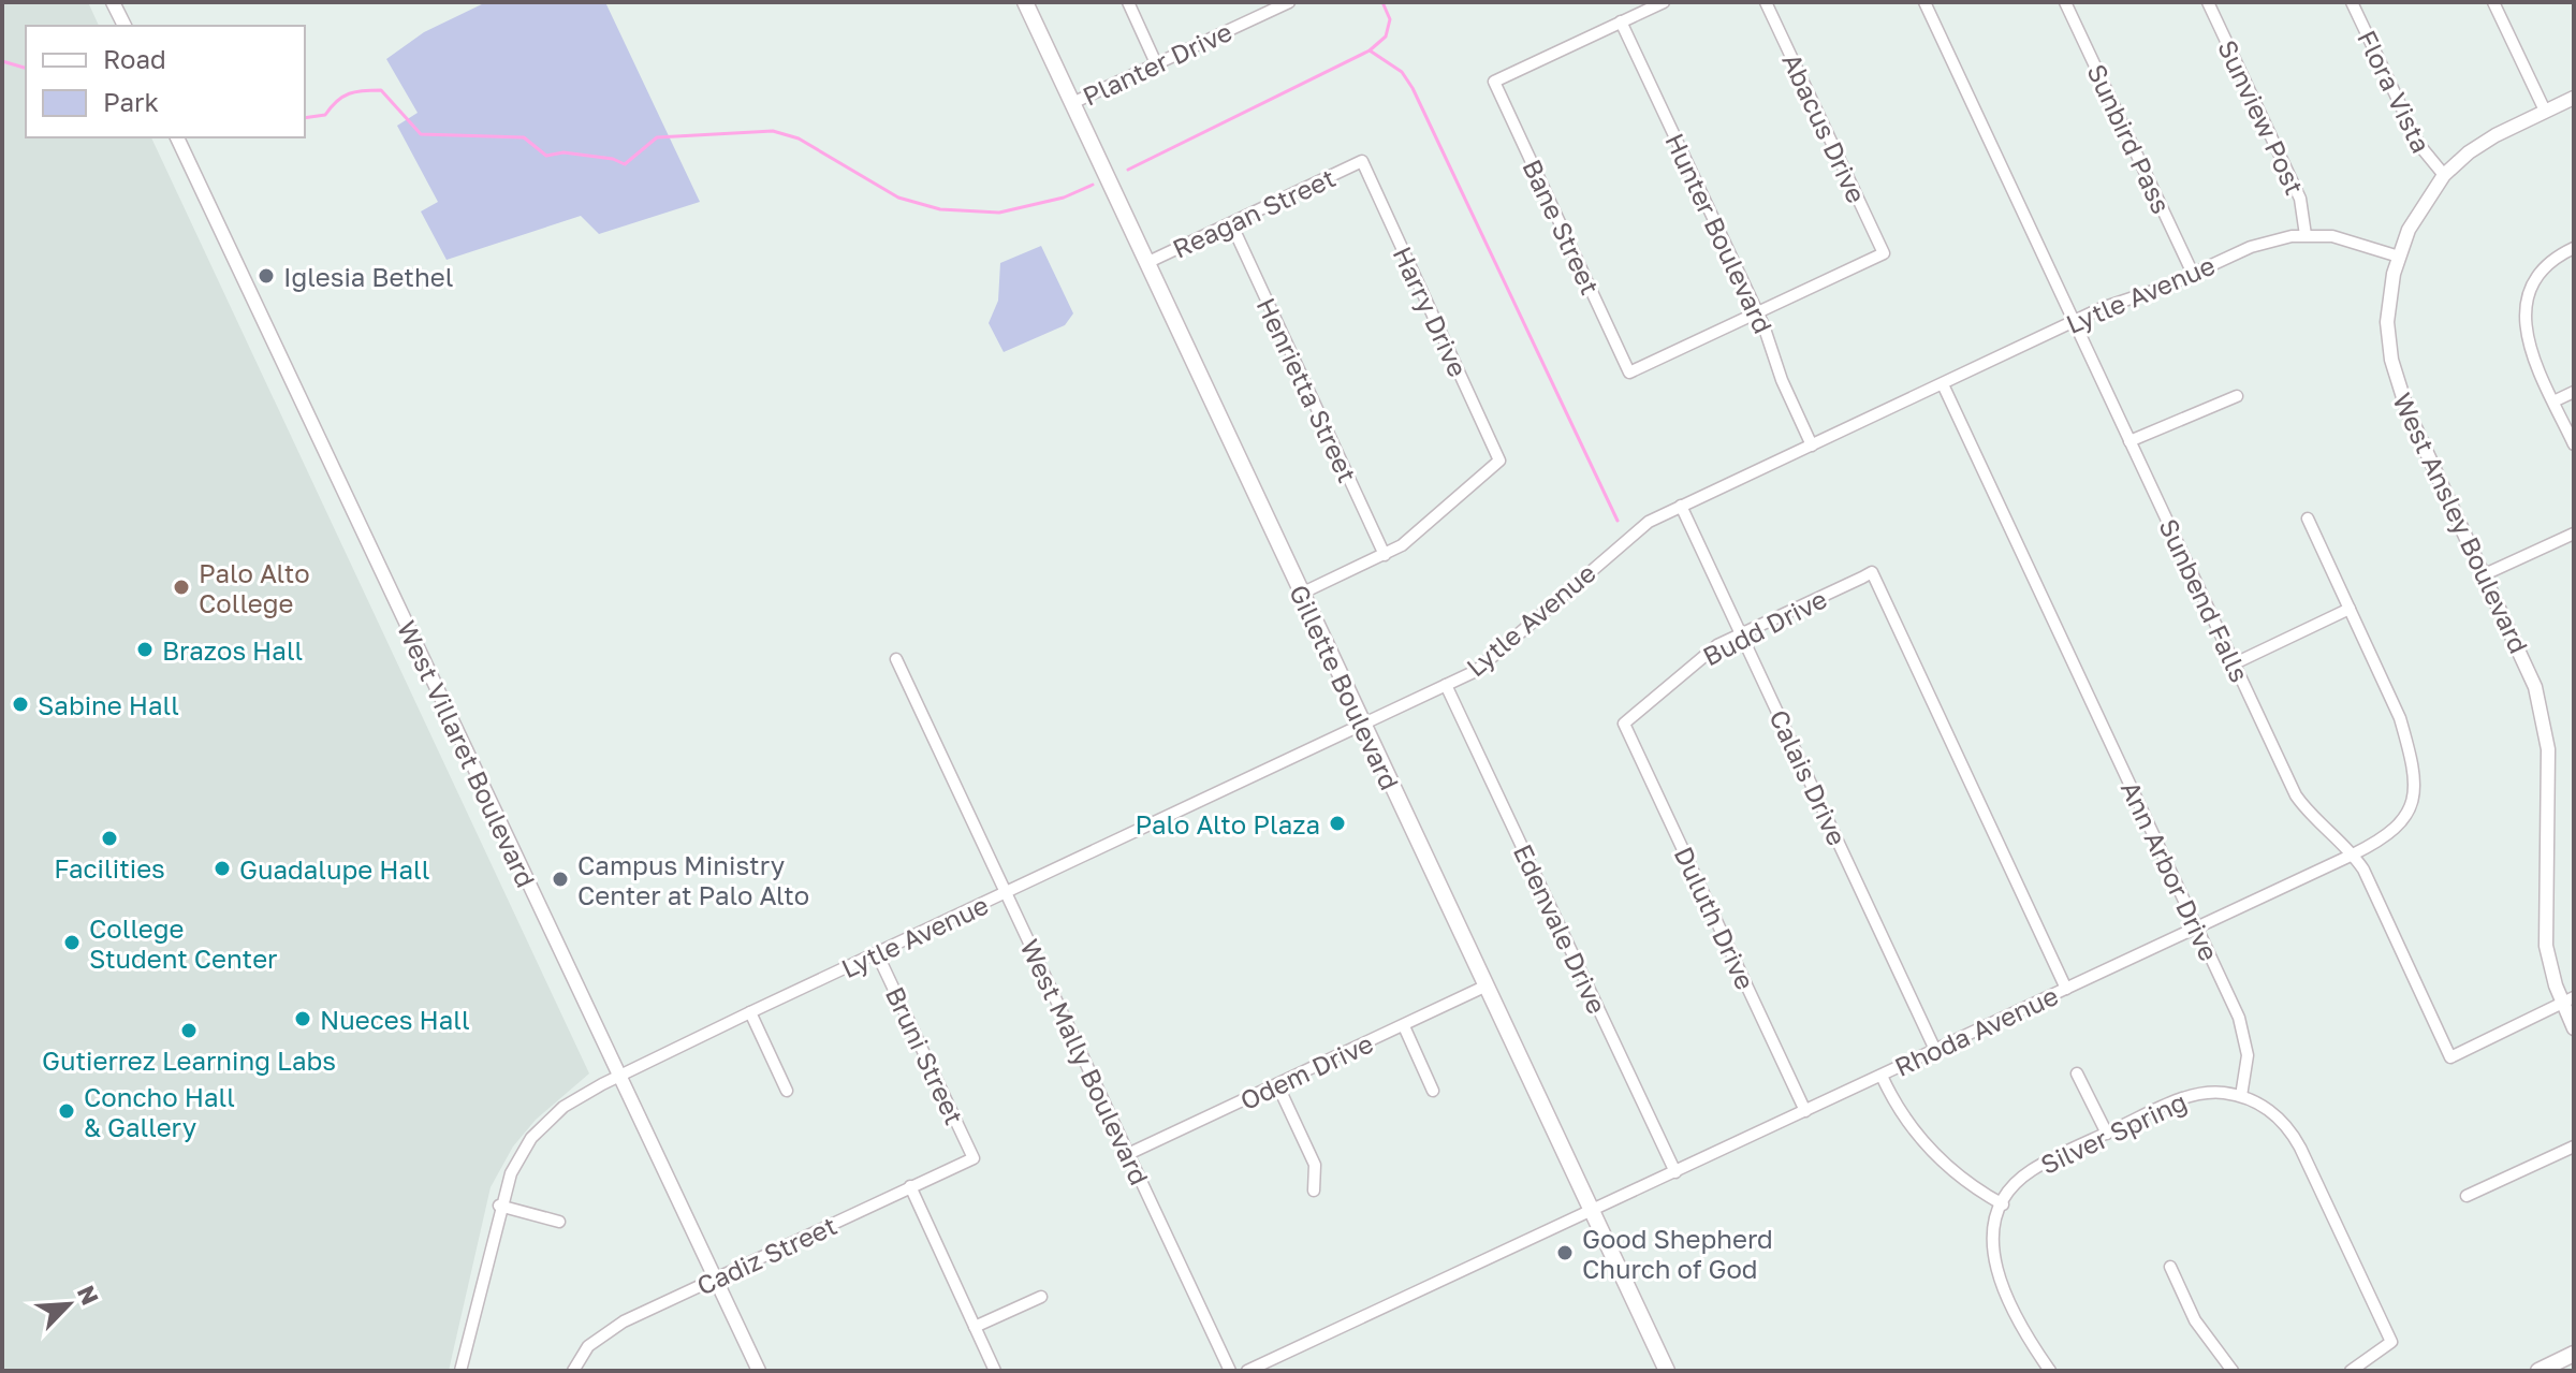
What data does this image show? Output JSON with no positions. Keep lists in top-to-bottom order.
{
  "streets": {
    "main road": ["Gillette Boulevard"],
    "street": [
      "Planter Drive",
      "Flora Vista",
      "Sunview Post",
      "Abacus Drive",
      "Sunbird Pass",
      "Reagan Street",
      "Bane Street",
      "Hunter Boulevard",
      "Lytle Avenue",
      "Harry Drive",
      "Henrietta Street",
      "West Ansley Boulevard",
      "Sunbend Falls",
      "Budd Drive",
      "West Villaret Boulevard",
      "Calais Drive",
      "Ann Arbor Drive",
      "Duluth Drive",
      "Edenvale Drive",
      "Rhoda Avenue",
      "Bruni Street",
      "West Mally Boulevard",
      "Odem Drive",
      "Silver Spring",
      "Cadiz Street"
    ]
  },
  "crossings": [
    ["Planter Drive", "Gillette Boulevard"],
    ["Flora Vista", "West Ansley Boulevard"],
    ["Sunview Post", "Lytle Avenue"],
    ["Abacus Drive", "Bane Street"],
    ["Abacus Drive", "Hunter Boulevard"],
    ["Sunbird Pass", "Lytle Avenue"],
    ["Reagan Street", "Harry Drive"],
    ["Reagan Street", "Henrietta Street"],
    ["Reagan Street", "Gillette Boulevard"],
    ["Bane Street", "Hunter Boulevard"],
    ["Hunter Boulevard", "Lytle Avenue"],
    ["Lytle Avenue", "West Ansley Boulevard"],
    ["Lytle Avenue", "Sunbend Falls"],
    ["Lytle Avenue", "Gillette Boulevard"],
    ["Lytle Avenue", "West Villaret Boulevard"],
    ["Lytle Avenue", "Calais Drive"],
    ["Lytle Avenue", "Ann Arbor Drive"],
    ["Lytle Avenue", "Edenvale Drive"],
    ["Lytle Avenue", "Bruni Street"],
    ["Lytle Avenue", "West Mally Boulevard"],
    ["Harry Drive", "Henrietta Street"],
    ["West Ansley Boulevard", "Sunbend Falls"],
    ["Sunbend Falls", "Rhoda Avenue"],
    ["Budd Drive", "Calais Drive"],
    ["Budd Drive", "Duluth Drive"],
    ["Budd Drive", "Rhoda Avenue"],
    ["Gillette Boulevard", "Rhoda Avenue"],
    ["Gillette Boulevard", "Odem Drive"],
    ["West Villaret Boulevard", "Cadiz Street"],
    ["Calais Drive", "Rhoda Avenue"],
    ["Ann Arbor Drive", "Rhoda Avenue"],
    ["Ann Arbor Drive", "Silver Spring"],
    ["Duluth Drive", "Rhoda Avenue"],
    ["Edenvale Drive", "Rhoda Avenue"],
    ["Bruni Street", "Cadiz Street"],
    ["West Mally Boulevard", "Odem Drive"]
  ],
  "places": [
    "Iglesia Bethel",
    "Palo Alto College",
    "Brazos Hall",
    "Sabine Hall",
    "Palo Alto Plaza",
    "Facilities",
    "Guadalupe Hall",
    "Campus Ministry Center at Palo Alto",
    "College Student Center",
    "Nueces Hall",
    "Gutierrez Learning Labs",
    "Concho Hall & Gallery",
    "Good Shepherd Church of God"
  ],
  "legend": ["Road", "Park"],
  "north": "top right"
}
